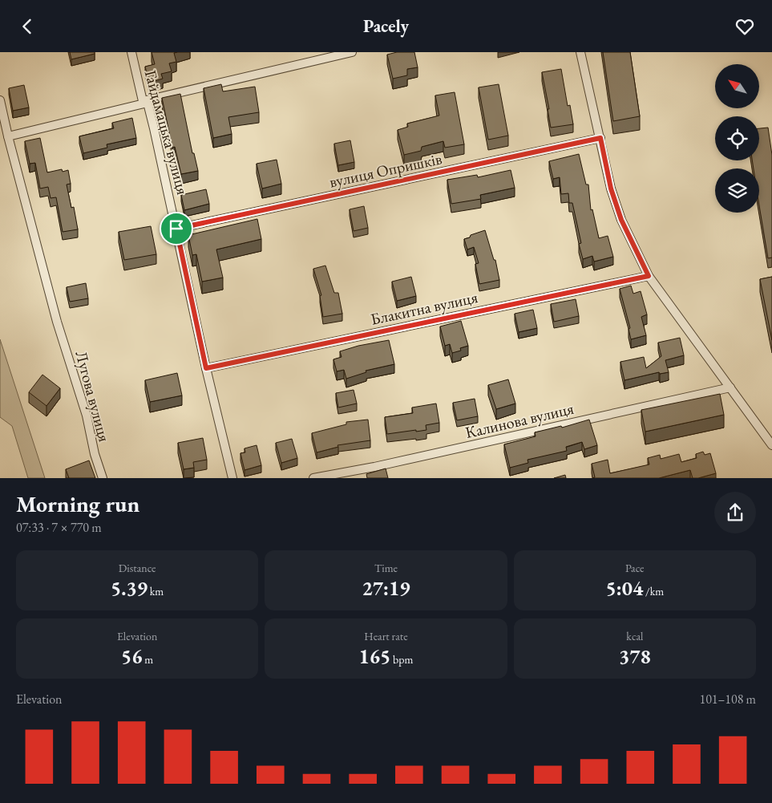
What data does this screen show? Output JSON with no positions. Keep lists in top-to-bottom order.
{
  "streets": {
    "street": [
      "Гайдамацька вулиця",
      "вулиця Опришків",
      "Блакитна вулиця",
      "Лугова вулиця",
      "Калинова вулиця"
    ]
  },
  "crossings": [
    ["Гайдамацька вулиця", "вулиця Опришків"],
    ["Гайдамацька вулиця", "Блакитна вулиця"]
  ],
  "north": "top left",
  "page": {
    "header": "Pacely",
    "heading": ["Morning run", "07:33 · 7 × 770 m"],
    "stats": [
      ["Distance", "5.39 km"],
      ["Time", "27:19"],
      ["Pace", "5:04 /km"],
      ["Elevation", "56 m"],
      ["Heart rate", "165 bpm"],
      ["kcal", "378"]
    ],
    "chart": ["Elevation", "101–108 m"]
  }
}
